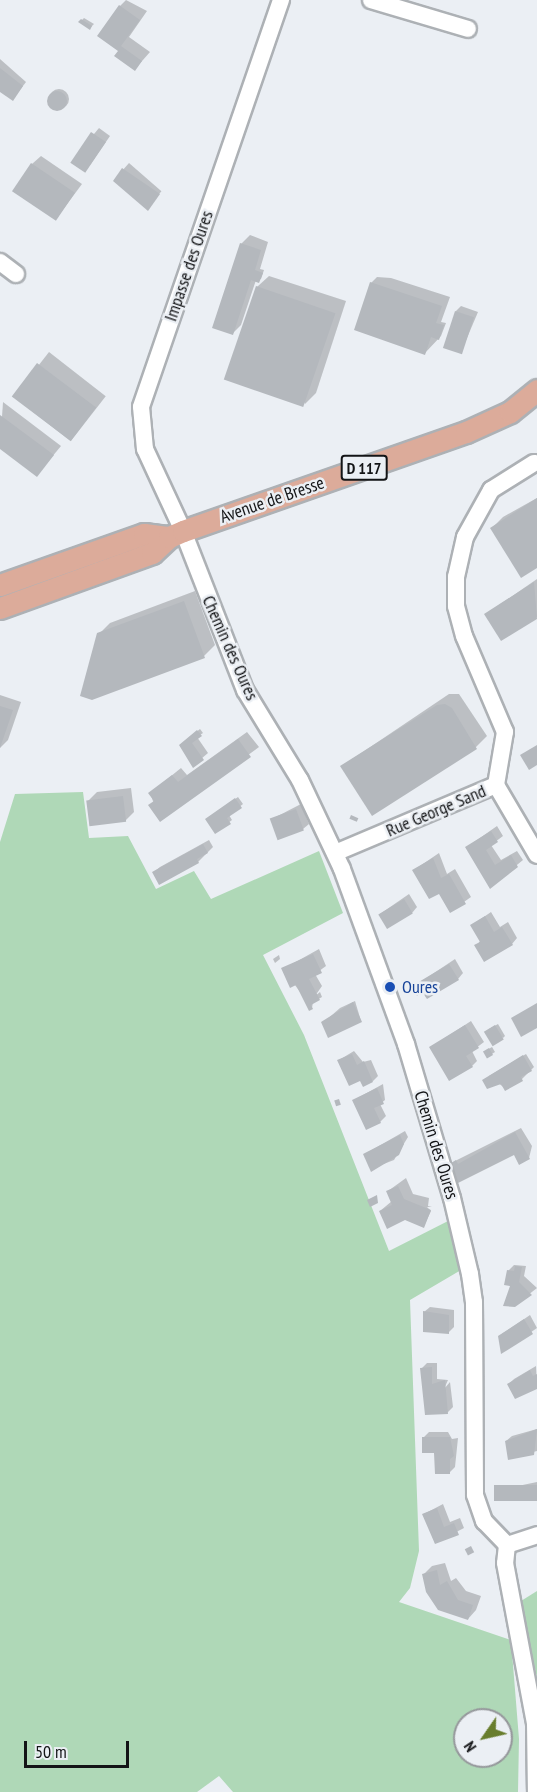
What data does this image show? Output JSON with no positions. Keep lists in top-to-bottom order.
{
  "streets": {
    "main road": ["D 117", "Avenue de Bresse"],
    "street": ["Impasse des Oures", "Chemin des Oures", "Rue George Sand"]
  },
  "crossings": [
    ["Impasse des Oures", "Avenue de Bresse"],
    ["Impasse des Oures", "Chemin des Oures"],
    ["Avenue de Bresse", "Chemin des Oures"],
    ["Chemin des Oures", "Rue George Sand"]
  ],
  "places": ["Oures"],
  "scale_bar": "50 m",
  "north": "bottom left"
}
